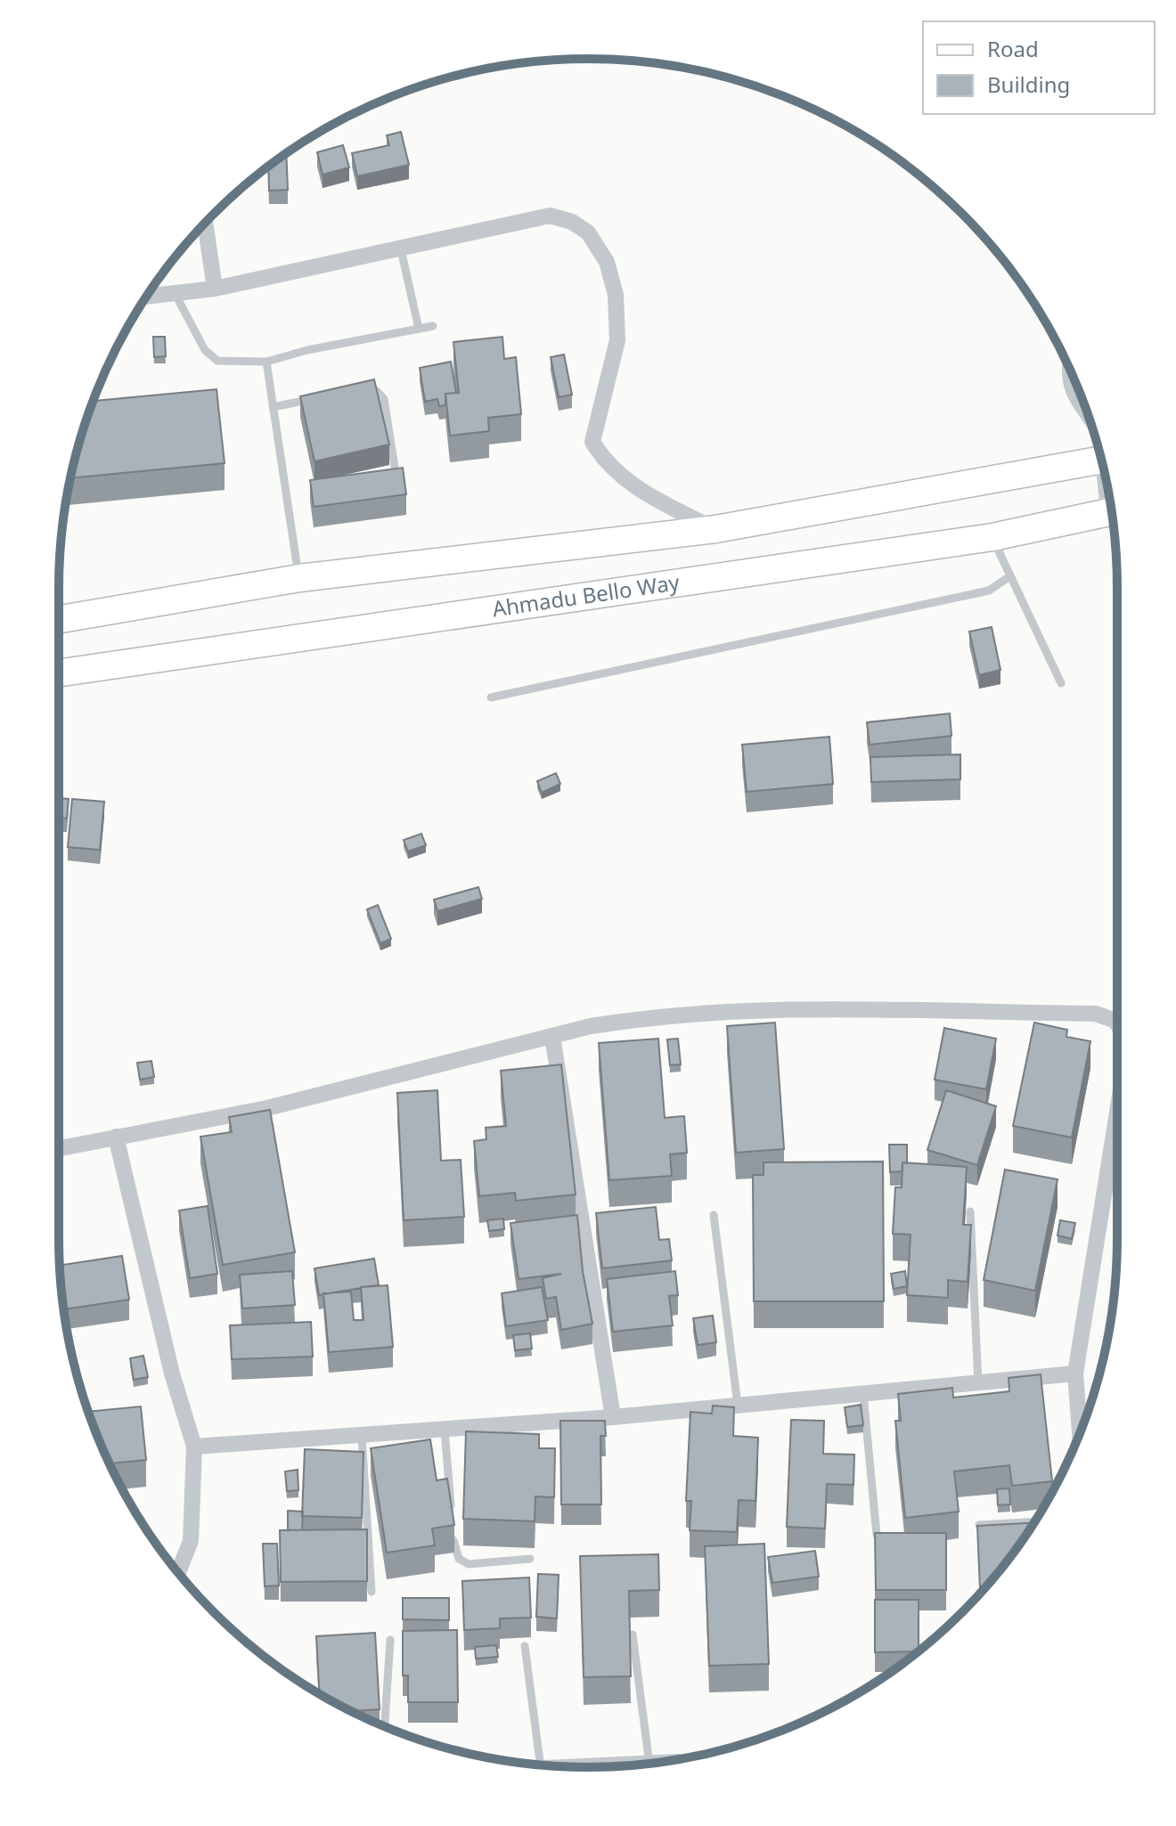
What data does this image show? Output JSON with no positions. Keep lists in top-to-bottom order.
{
  "streets": {
    "main road": ["Ahmadu Bello Way"]
  },
  "legend": ["Road", "Building"]
}
